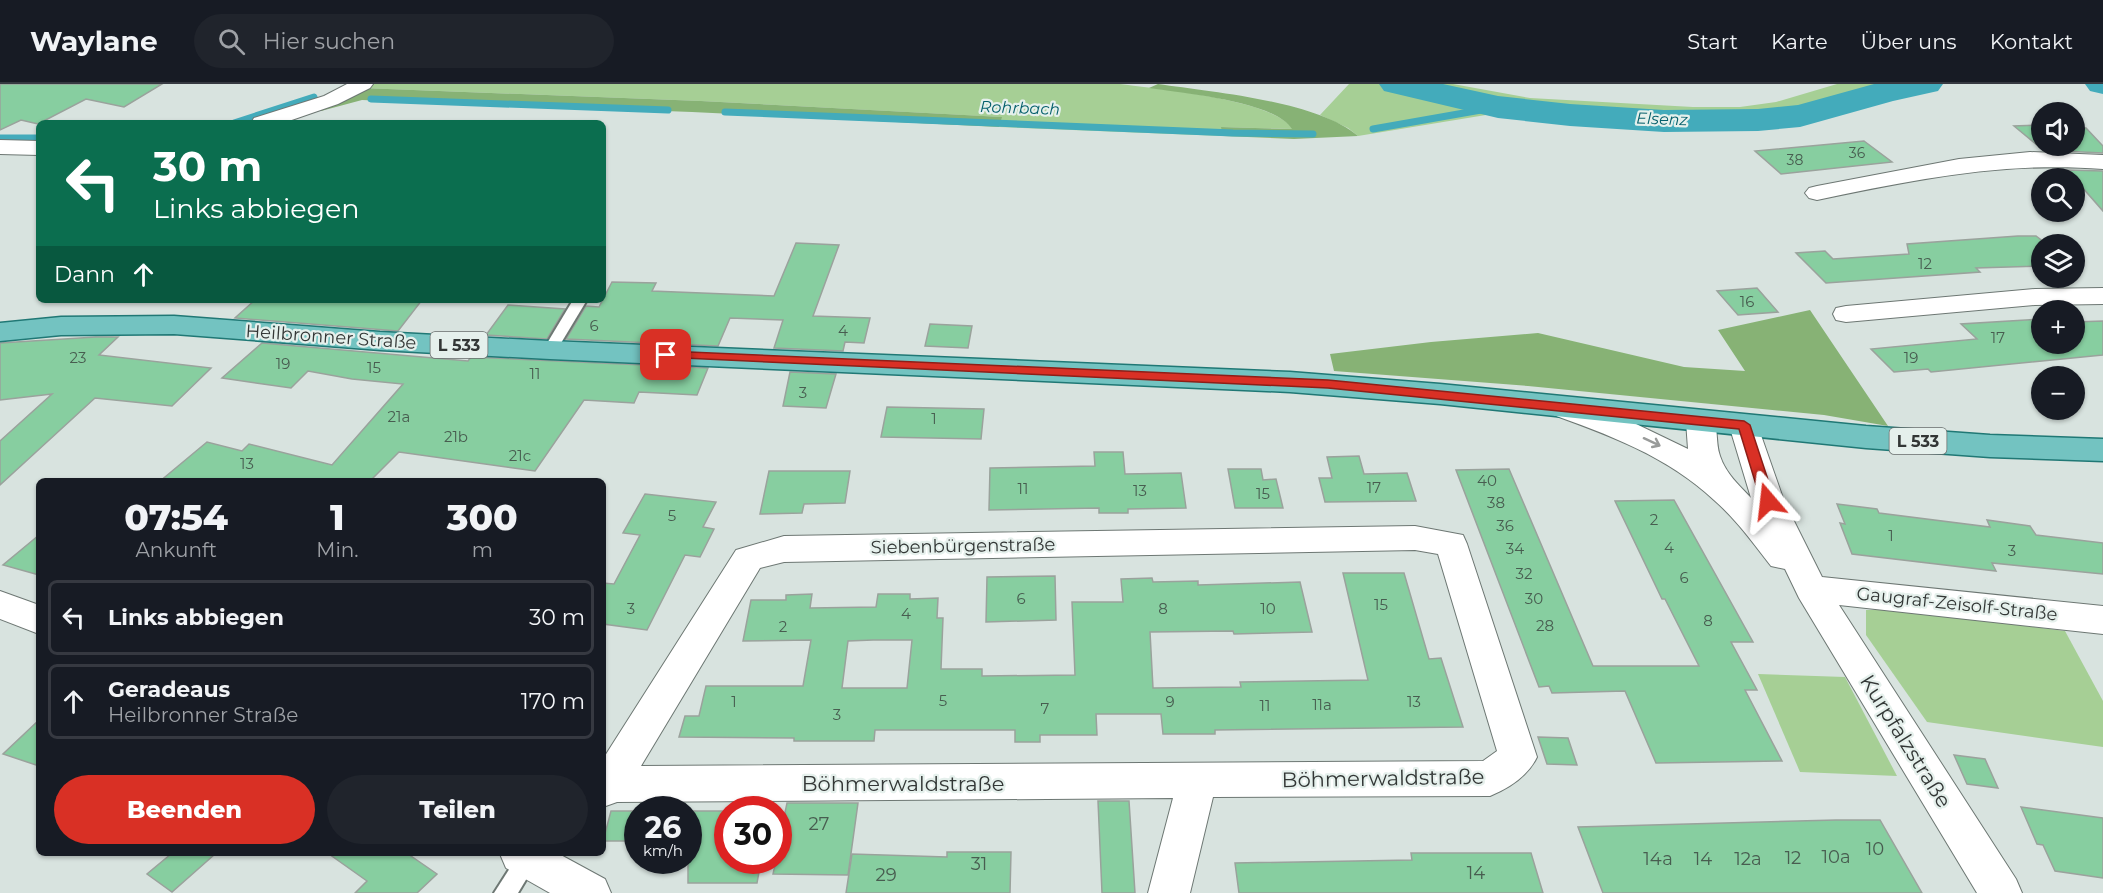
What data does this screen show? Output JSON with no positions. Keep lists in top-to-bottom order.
{
  "streets": {
    "main road": ["Heilbronner Straße", "L 533"],
    "street": [
      "Siebenbürgenstraße",
      "Gaugraf-Zeisolf-Straße",
      "Kurpfalzstraße",
      "Böhmerwaldstraße"
    ]
  },
  "crossings": [
    ["Heilbronner Straße", "L 533"],
    ["Heilbronner Straße", "Kurpfalzstraße"],
    ["L 533", "Kurpfalzstraße"],
    ["Siebenbürgenstraße", "Böhmerwaldstraße"],
    ["Gaugraf-Zeisolf-Straße", "Kurpfalzstraße"]
  ],
  "water": ["Rohrbach", "Elsenz"],
  "house_numbers": [
    "36",
    "38",
    "12",
    "16",
    "6",
    "4",
    "17",
    "23",
    "19",
    "19",
    "15",
    "11",
    "3",
    "21a",
    "1",
    "21b",
    "21c",
    "13",
    "40",
    "17",
    "11",
    "13",
    "15",
    "38",
    "5",
    "2",
    "36",
    "1",
    "4",
    "34",
    "3",
    "32",
    "6",
    "6",
    "30",
    "15",
    "3",
    "8",
    "10",
    "4",
    "8",
    "28",
    "2",
    "5",
    "1",
    "9",
    "13",
    "11a",
    "11",
    "7",
    "3",
    "27",
    "10",
    "10a",
    "12",
    "14a",
    "14",
    "12a",
    "31",
    "14",
    "29"
  ],
  "page": {
    "header": "Waylane",
    "search": "Hier suchen",
    "nav": [
      "Start",
      "Karte",
      "Über uns",
      "Kontakt"
    ],
    "map_buttons": ["+", "−"],
    "turn": ["30 m", "Links abbiegen"],
    "then": "Dann",
    "eta": [
      "07:54",
      "Ankunft",
      "1",
      "Min.",
      "300",
      "m"
    ],
    "list": [
      {
        "name": "Links abbiegen",
        "value": "30 m"
      },
      {
        "name": "Geradeaus",
        "note": "Heilbronner Straße",
        "value": "170 m"
      }
    ],
    "buttons": ["Beenden", "Teilen"],
    "speed": "26 km/h",
    "limit": "30"
  }
}
